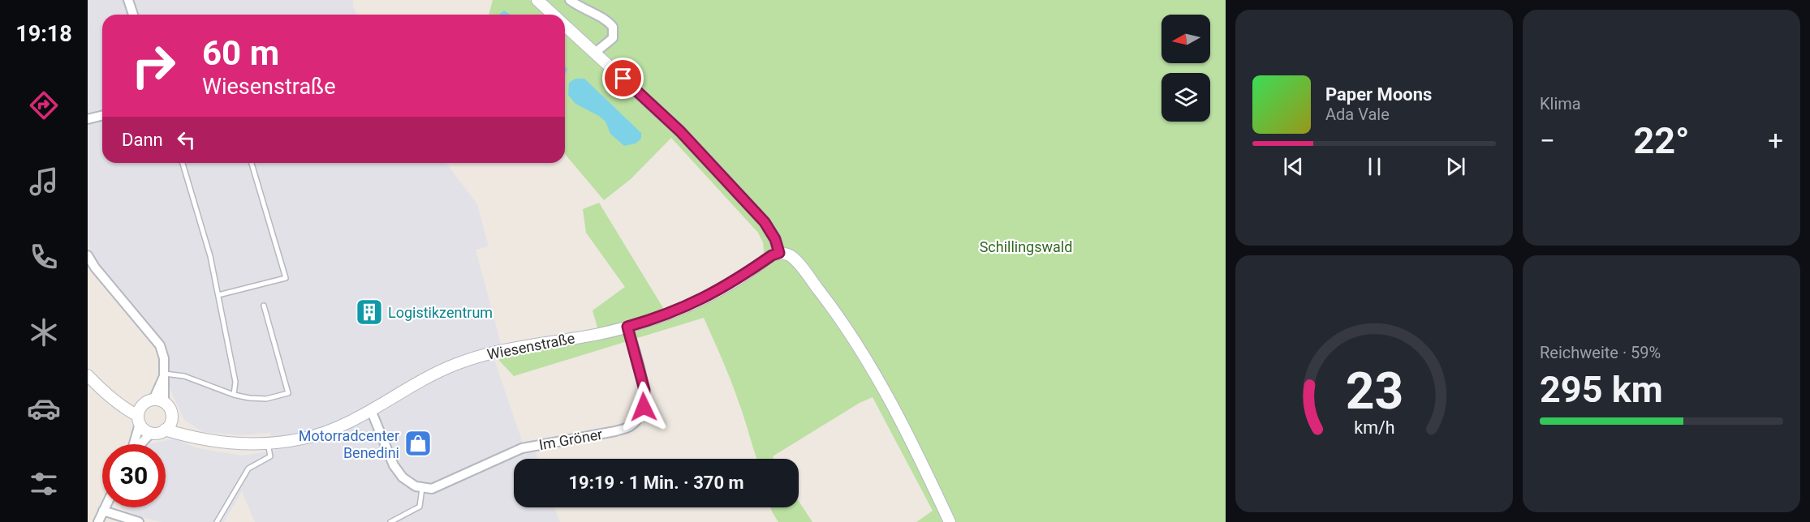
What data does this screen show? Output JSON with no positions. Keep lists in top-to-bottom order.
{
  "streets": {
    "street": ["Wiesenstraße", "Im Gröner"]
  },
  "crossings": [
    ["Wiesenstraße", "Im Gröner"]
  ],
  "parks": ["Schillingswald"],
  "places": {
    "building": ["Logistikzentrum"],
    "shop": ["Motorradcenter Benedini"]
  },
  "north": "left",
  "page": {
    "tabs": "19:18",
    "tile": [
      "Klima",
      ["Reichweite · 59%", "295 km"]
    ],
    "turn": ["60 m", "Wiesenstraße"],
    "song": ["Paper Moons", "Ada Vale"],
    "then": "Dann",
    "heat": ["−", "22°", "+"],
    "limit": "30",
    "trip": "19:19 · 1 Min. · 370 m",
    "gauge": ["23", "km/h"]
  }
}
